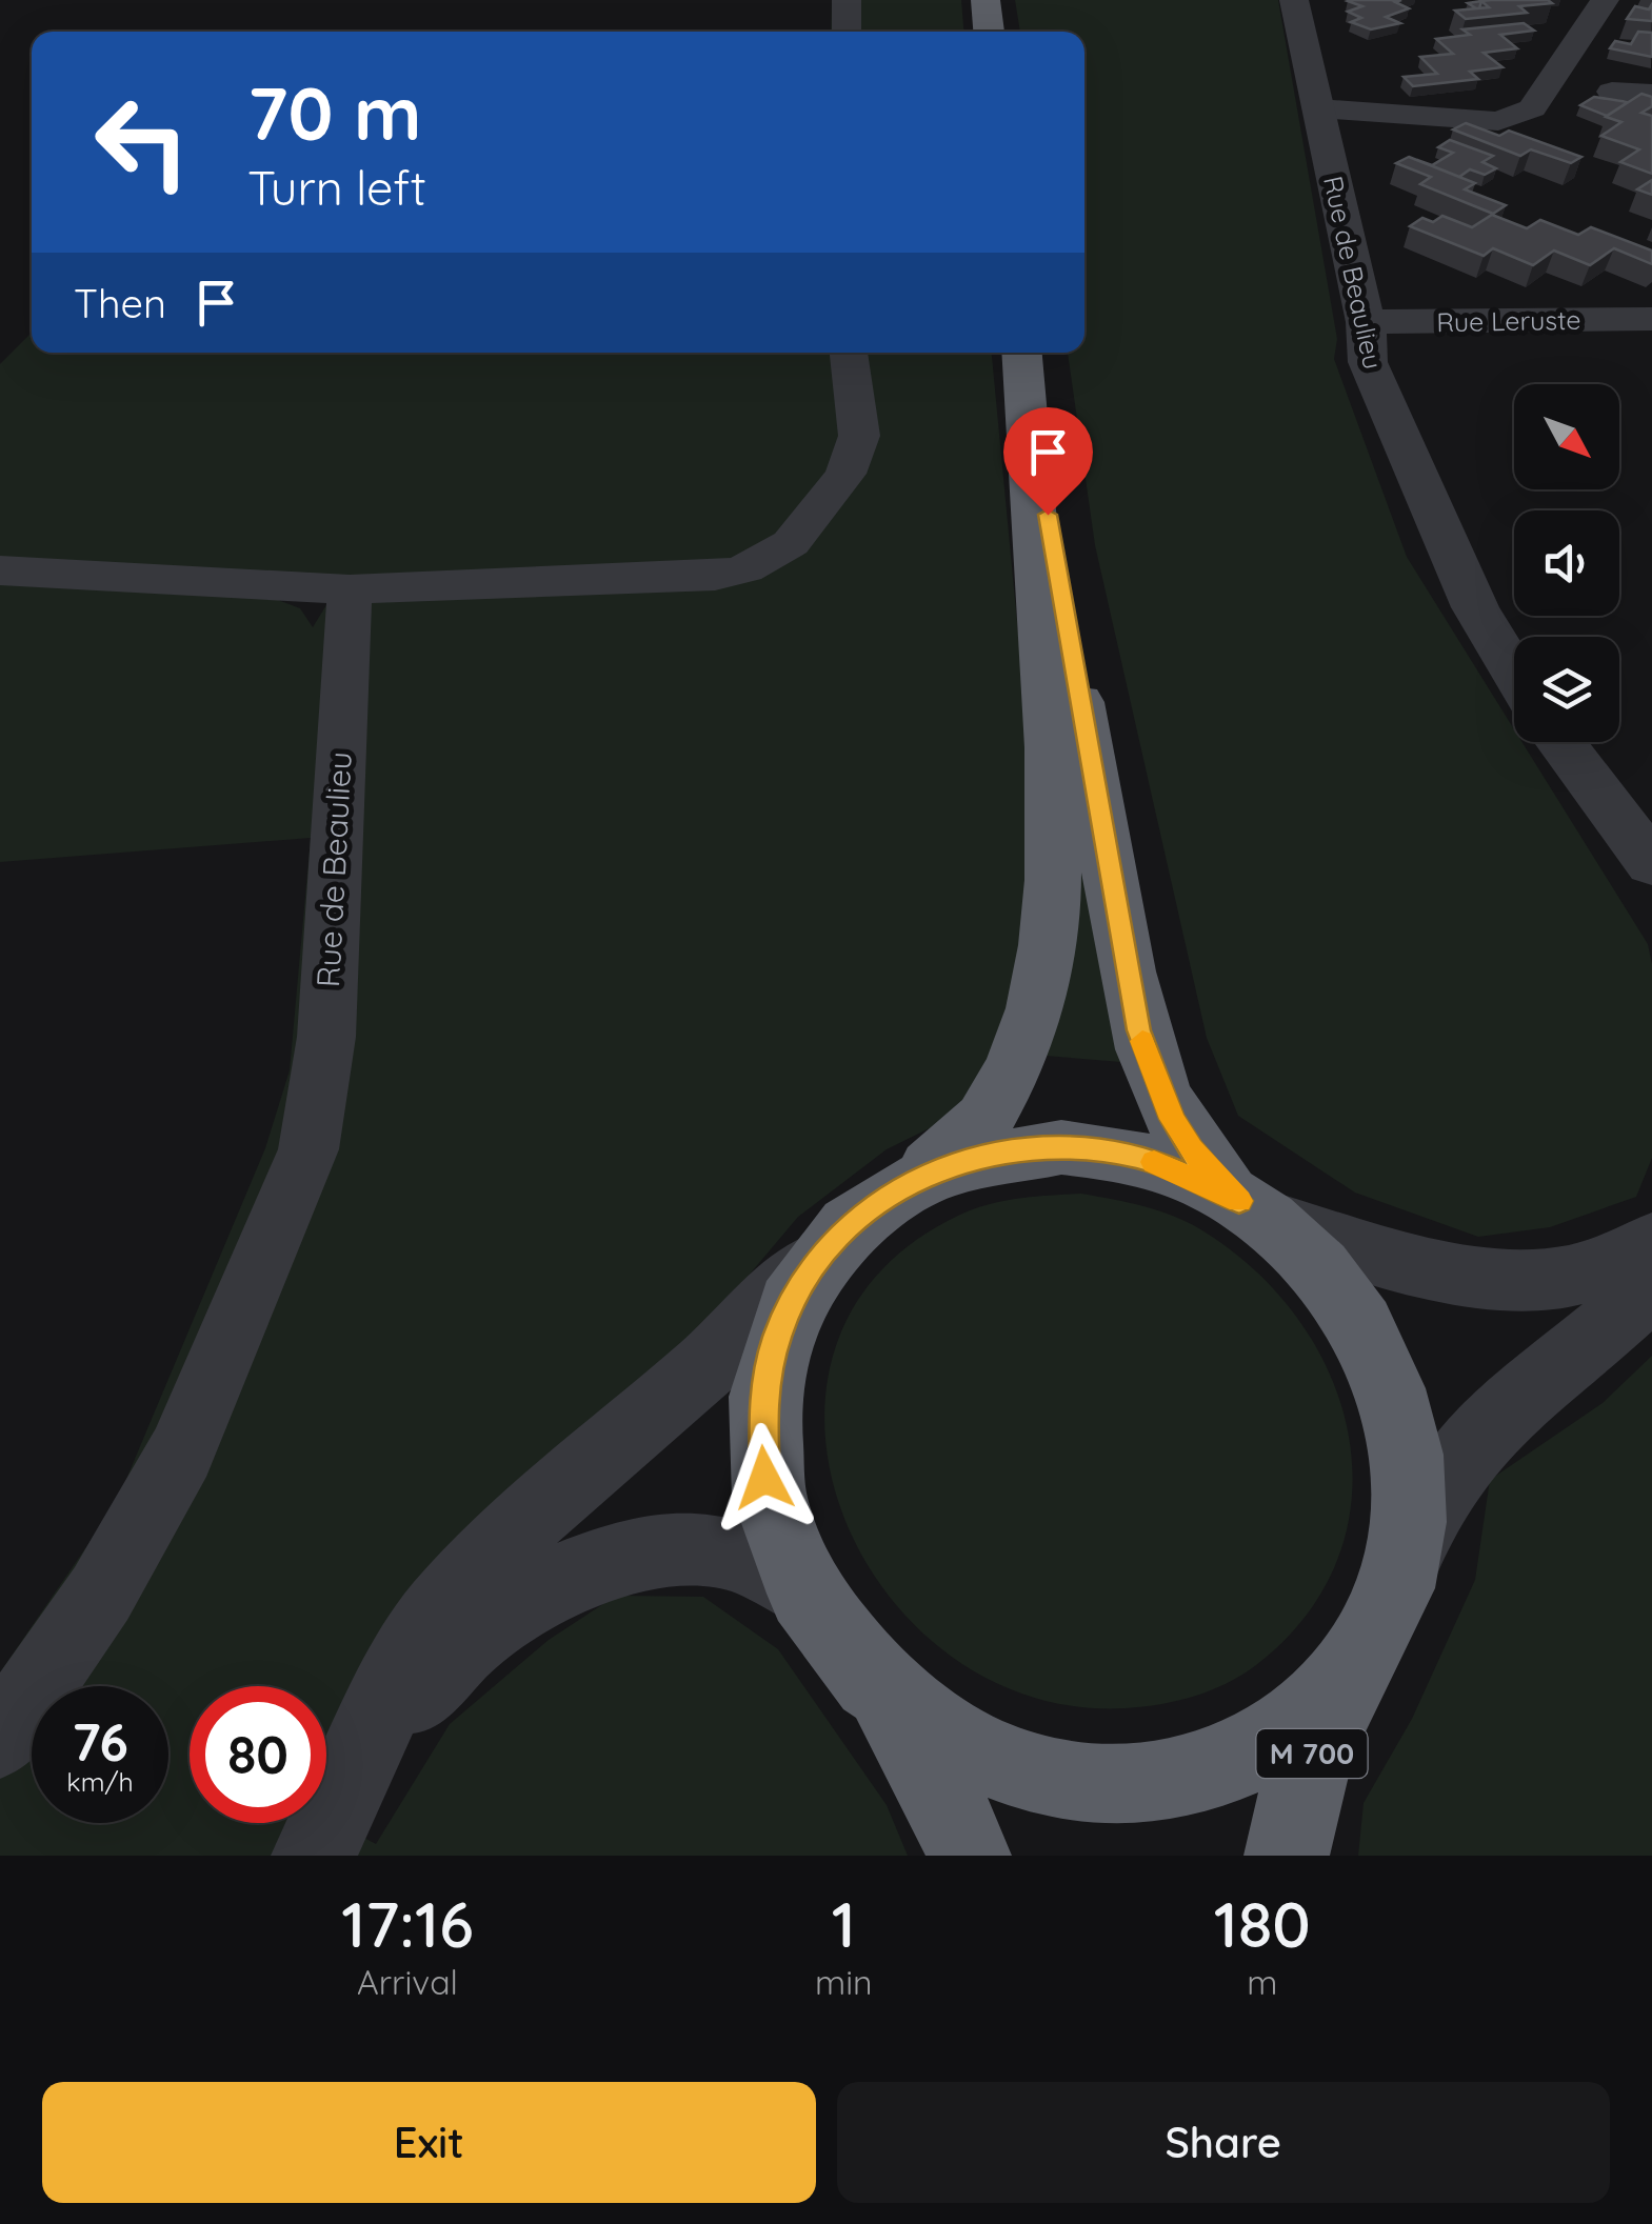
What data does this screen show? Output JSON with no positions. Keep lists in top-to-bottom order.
{
  "streets": {
    "highway": ["M 700"],
    "street": ["Rue de Beaulieu", "Rue Leruste"]
  },
  "crossings": [
    ["Rue de Beaulieu", "Rue Leruste"]
  ],
  "north": "bottom right",
  "page": {
    "turn": ["70 m", "Turn left"],
    "then": "Then",
    "speed": "76 km/h",
    "limit": "80",
    "eta": [
      "17:16",
      "Arrival",
      "1",
      "min",
      "180",
      "m"
    ],
    "buttons": ["Exit", "Share"]
  }
}
